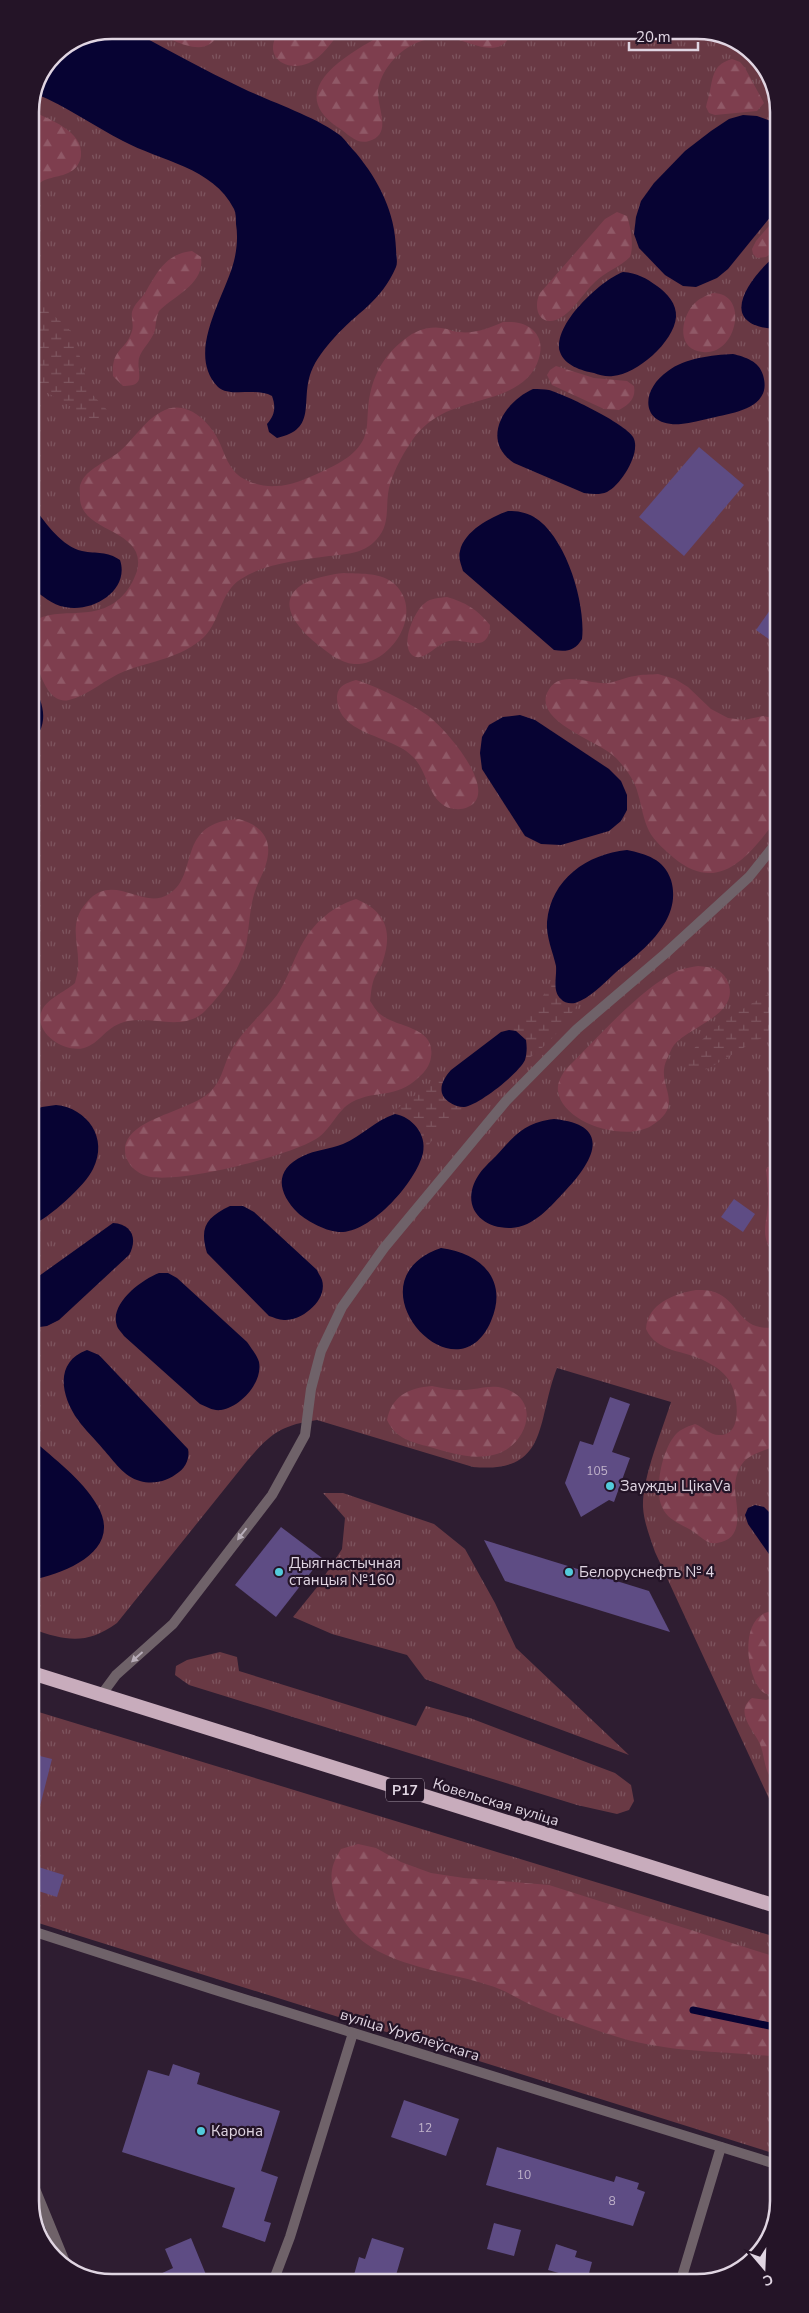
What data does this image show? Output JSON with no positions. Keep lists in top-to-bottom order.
{
  "streets": {
    "highway": ["Р17", "Ковельская вуліца"],
    "street": ["вуліца Урублеўскага"]
  },
  "places": [
    "Заужды ЦікаVа",
    "Дыягнастычная станцыя №160",
    "Белоруснефть № 4",
    "Карона"
  ],
  "house_numbers": [
    "105",
    "12",
    "10",
    "8"
  ],
  "scale_bar": "20 m",
  "north": "bottom"
}
